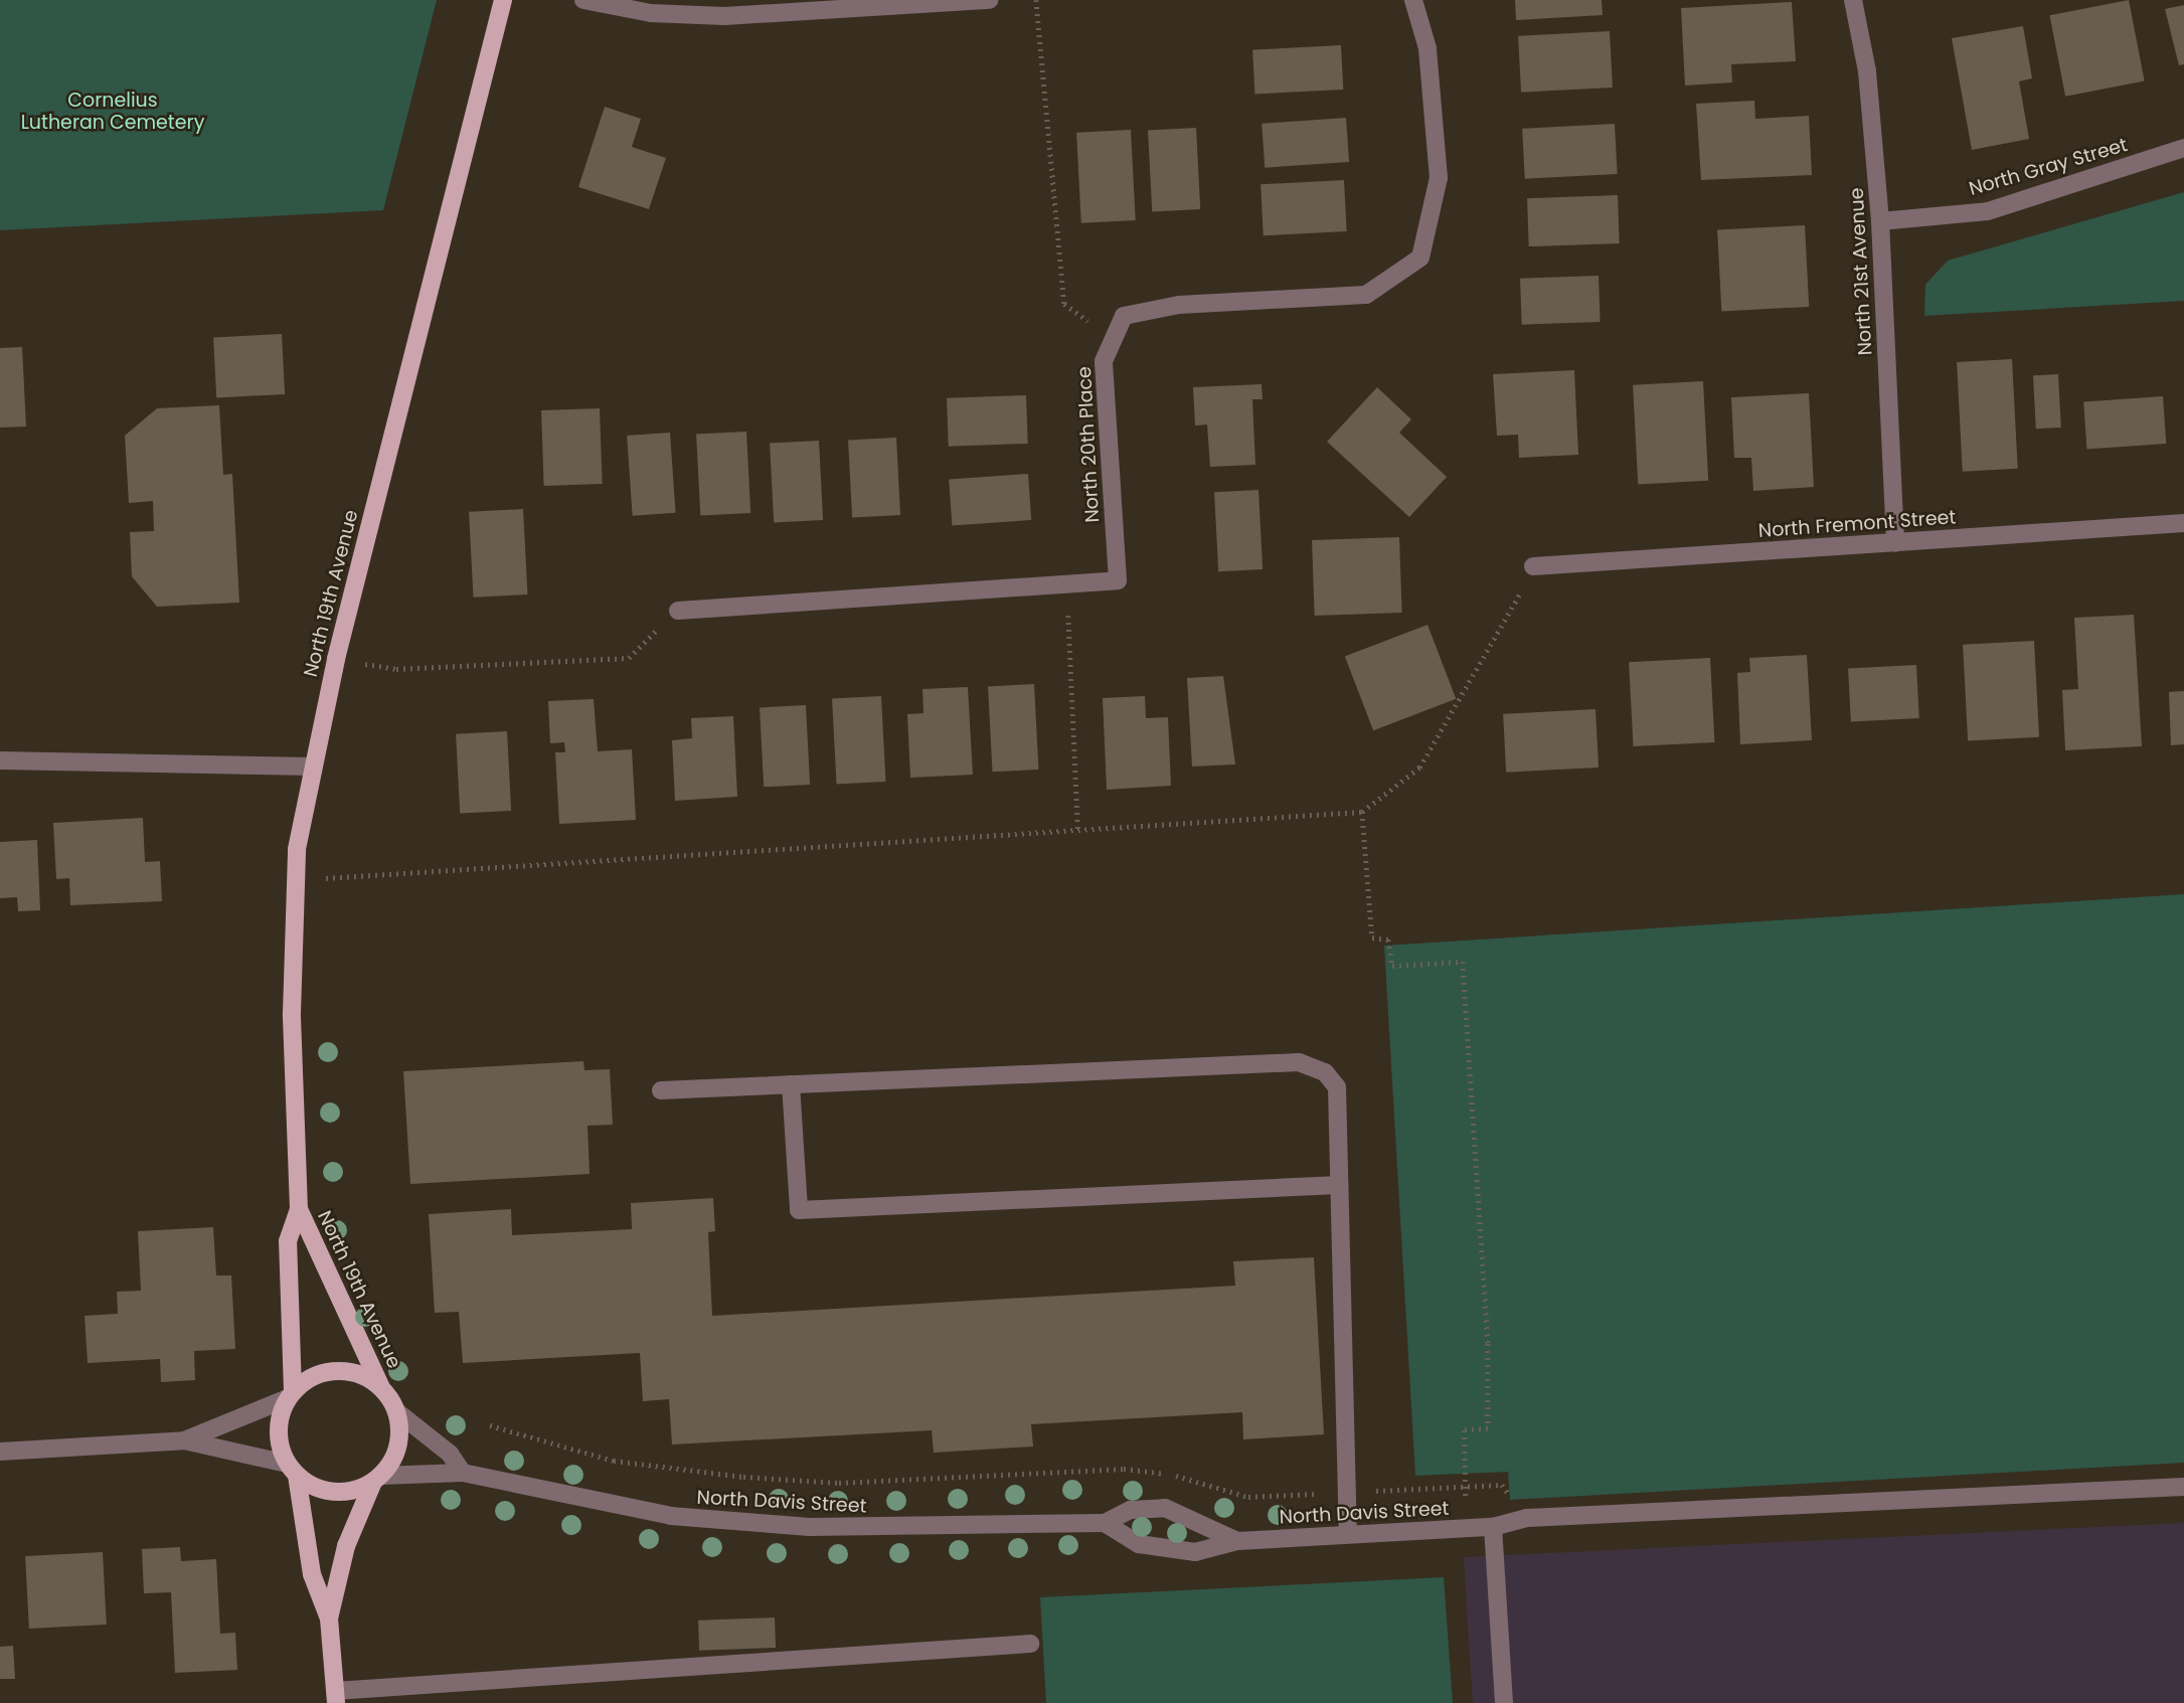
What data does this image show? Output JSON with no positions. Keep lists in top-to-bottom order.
{
  "streets": {
    "main road": ["North 19th Avenue"],
    "street": [
      "North Gray Street",
      "North 21st Avenue",
      "North 20th Place",
      "North Fremont Street",
      "North Davis Street"
    ]
  },
  "crossings": [
    ["North Gray Street", "North 21st Avenue"],
    ["North 21st Avenue", "North Fremont Street"],
    ["North 19th Avenue", "North Davis Street"]
  ],
  "parks": ["Cornelius Lutheran Cemetery"]
}
